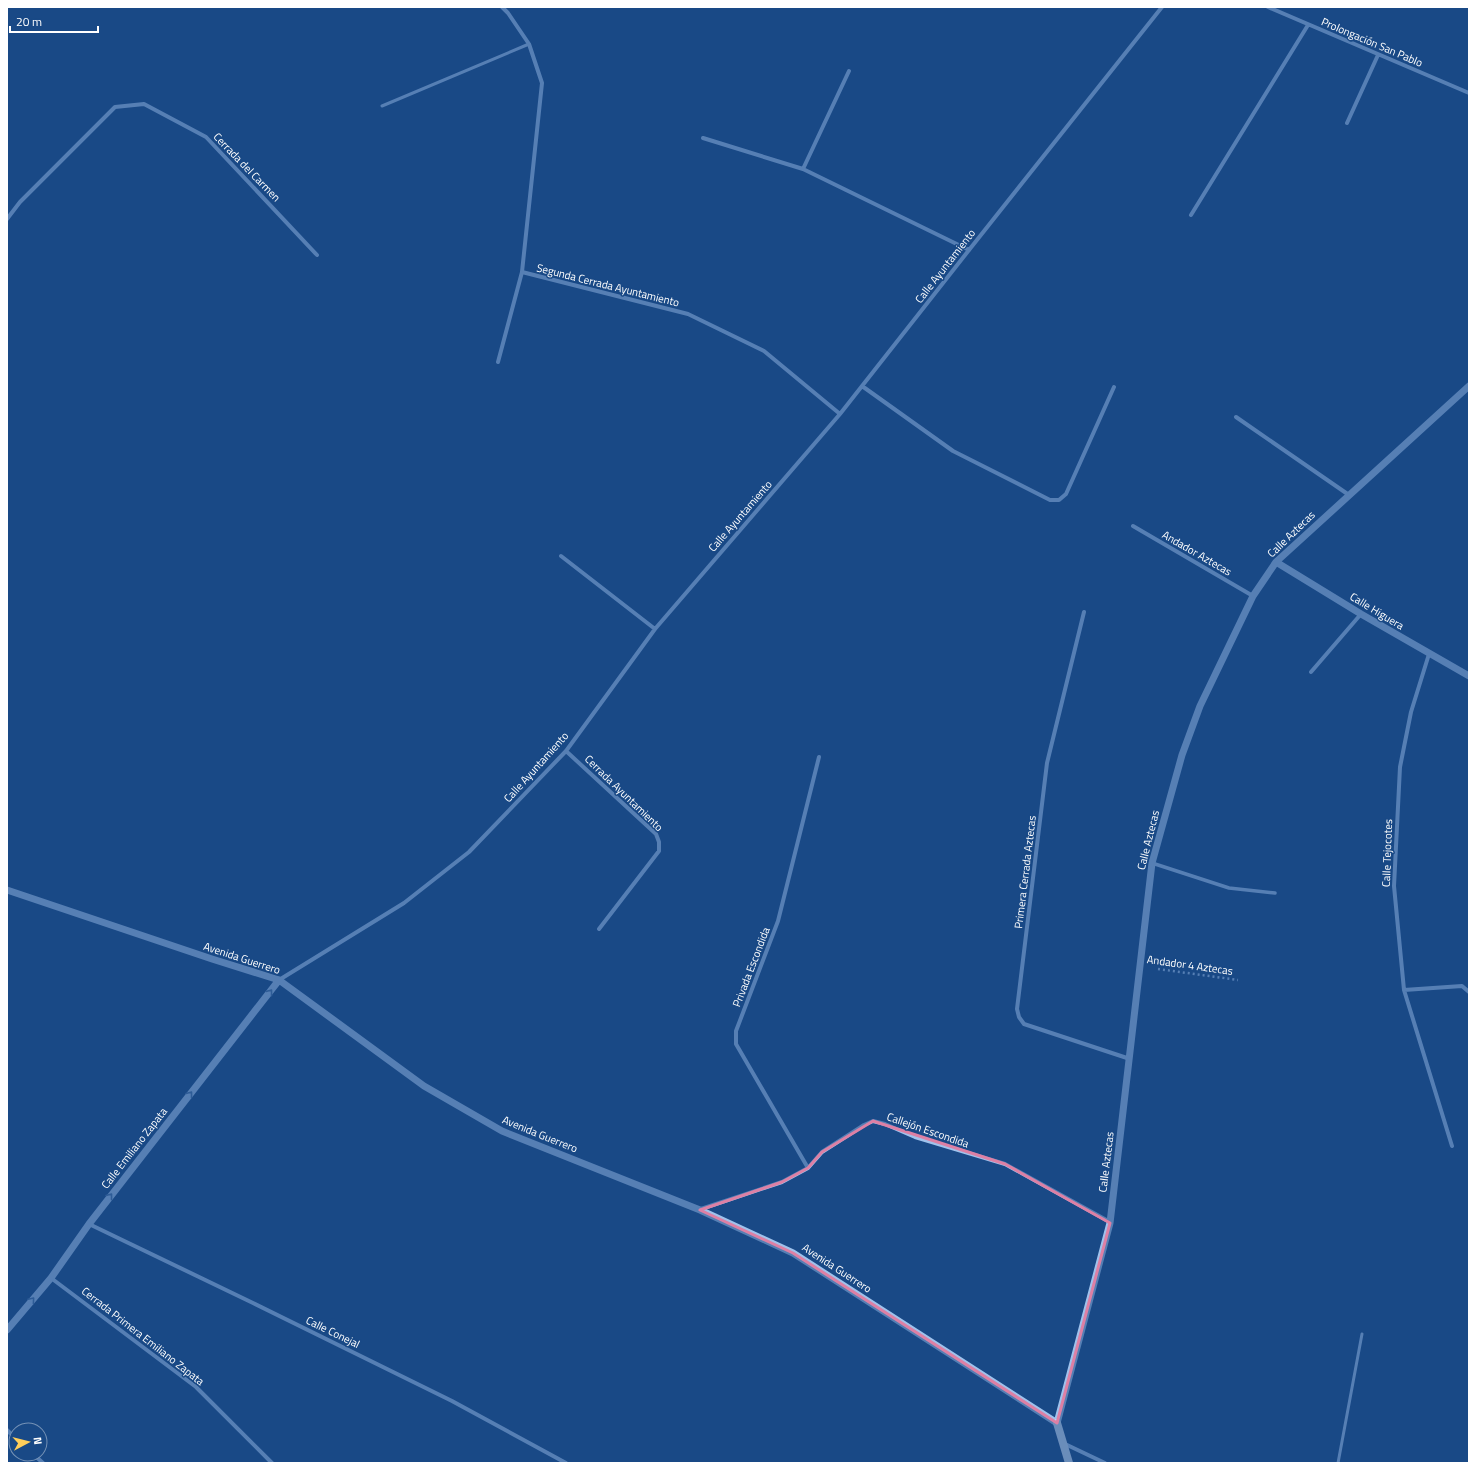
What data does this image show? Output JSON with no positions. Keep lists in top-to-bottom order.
{
  "streets": {
    "street": [
      "Prolongación San Pablo",
      "Cerrada del Carmen",
      "Calle Ayuntamiento",
      "Segunda Cerrada Ayuntamiento",
      "Calle Aztecas",
      "Andador Aztecas",
      "Calle Higuera",
      "Cerrada Ayuntamiento",
      "Calle Tejocotes",
      "Primera Cerrada Aztecas",
      "Avenida Guerrero",
      "Privada Escondida",
      "Callejón Escondida",
      "Calle Emiliano Zapata",
      "Calle Conejal",
      "Cerrada Primera Emiliano Zapata"
    ],
    "path": ["Andador 4 Aztecas"]
  },
  "crossings": [
    ["Calle Ayuntamiento", "Segunda Cerrada Ayuntamiento"],
    ["Calle Ayuntamiento", "Cerrada Ayuntamiento"],
    ["Calle Ayuntamiento", "Avenida Guerrero"],
    ["Calle Ayuntamiento", "Calle Emiliano Zapata"],
    ["Calle Aztecas", "Andador Aztecas"],
    ["Calle Aztecas", "Calle Higuera"],
    ["Calle Aztecas", "Primera Cerrada Aztecas"],
    ["Calle Aztecas", "Avenida Guerrero"],
    ["Calle Aztecas", "Andador 4 Aztecas"],
    ["Calle Aztecas", "Callejón Escondida"],
    ["Calle Higuera", "Calle Tejocotes"],
    ["Avenida Guerrero", "Callejón Escondida"],
    ["Avenida Guerrero", "Calle Emiliano Zapata"],
    ["Privada Escondida", "Callejón Escondida"],
    ["Calle Emiliano Zapata", "Calle Conejal"],
    ["Calle Emiliano Zapata", "Cerrada Primera Emiliano Zapata"]
  ],
  "one_way": ["Calle Emiliano Zapata"],
  "scale_bar": "20 m",
  "north": "right"
}
